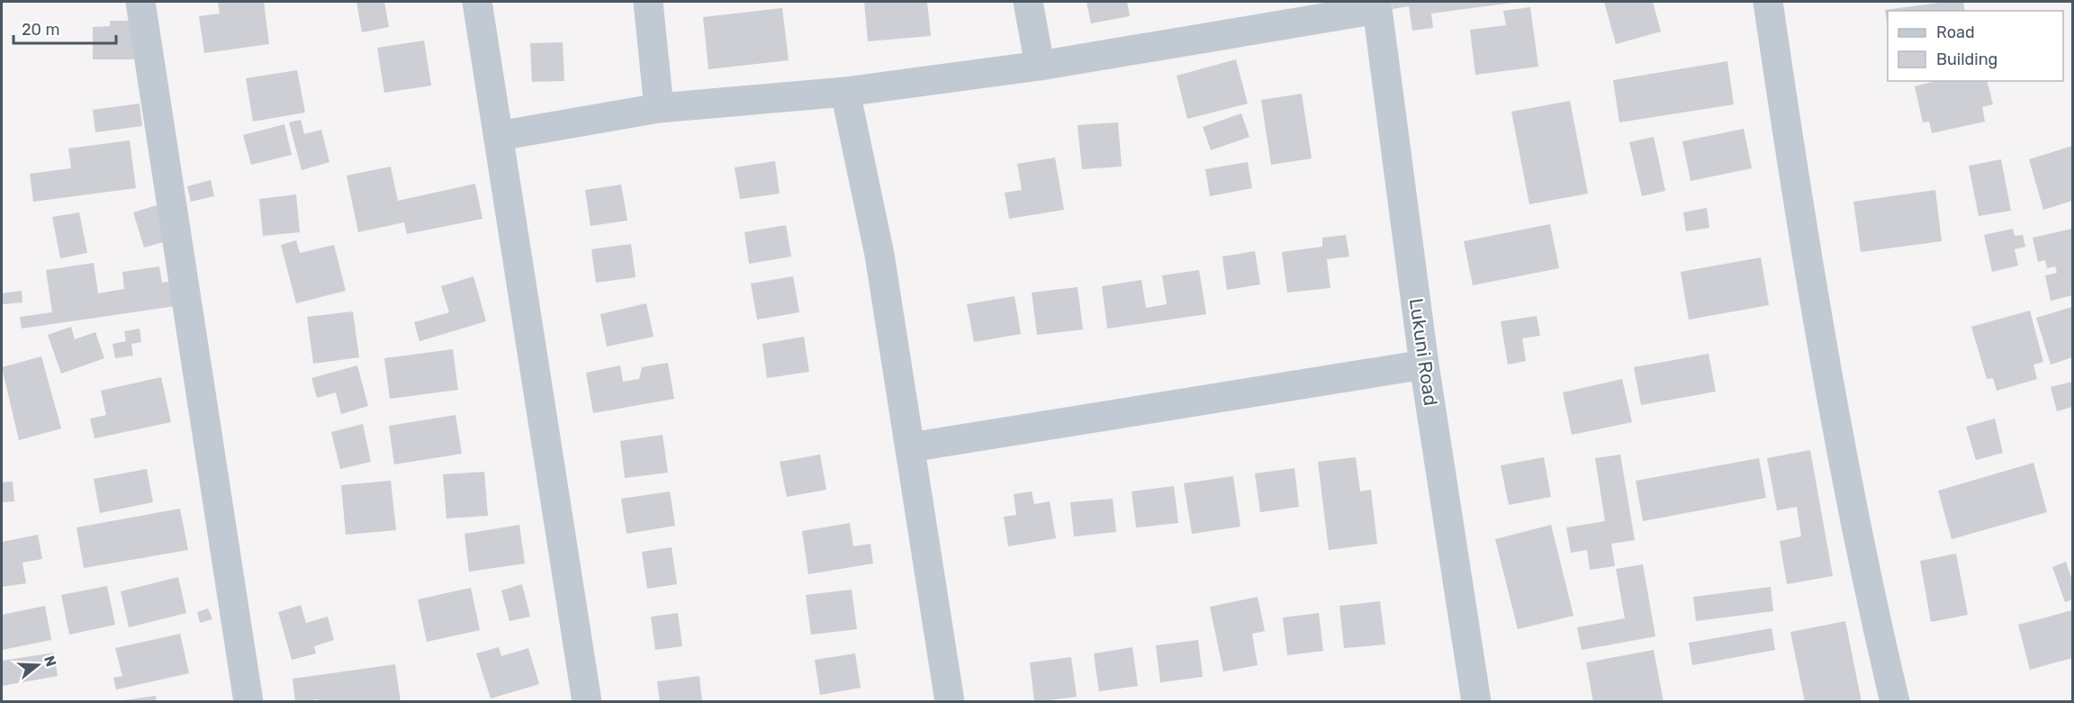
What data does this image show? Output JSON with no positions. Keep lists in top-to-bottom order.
{
  "streets": {
    "street": ["Lukuni Road"]
  },
  "legend": ["Road", "Building"],
  "scale_bar": "20 m",
  "north": "right"
}
